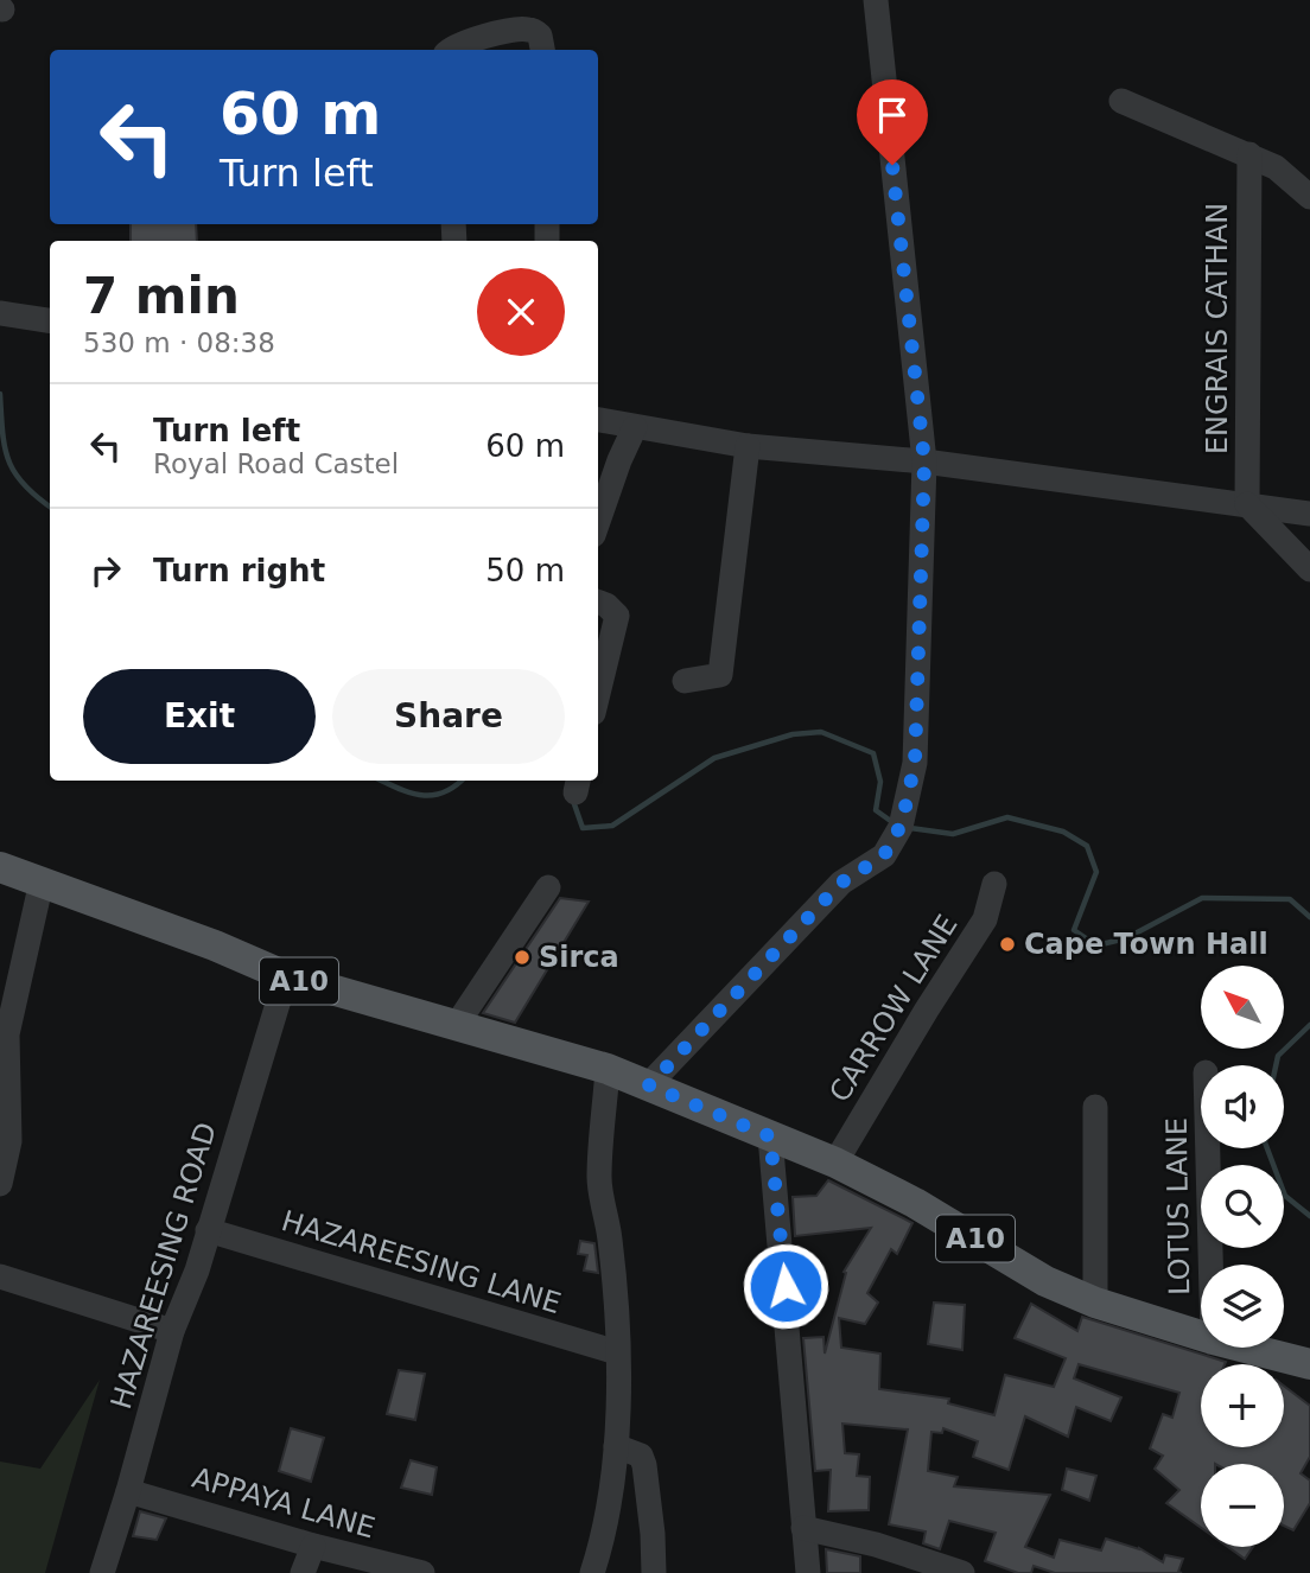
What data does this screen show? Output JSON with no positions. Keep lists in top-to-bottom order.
{
  "streets": {
    "main road": ["A10"],
    "street": [
      "ENGRAIS CATHAN",
      "CARROW LANE",
      "LOTUS LANE",
      "HAZAREESING LANE",
      "HAZAREESING ROAD",
      "APPAYA LANE"
    ]
  },
  "crossings": [
    ["A10", "CARROW LANE"],
    ["A10", "HAZAREESING ROAD"],
    ["HAZAREESING LANE", "HAZAREESING ROAD"],
    ["HAZAREESING ROAD", "APPAYA LANE"]
  ],
  "places": ["Cape Town Hall", "Sirca"],
  "north": "top left",
  "page": {
    "turn": ["60 m", "Turn left"],
    "heading": ["7 min", "530 m · 08:38"],
    "list": [
      {
        "name": "Turn left",
        "note": "Royal Road Castel",
        "value": "60 m"
      },
      {
        "name": "Turn right",
        "value": "50 m"
      }
    ],
    "buttons": ["Exit", "Share"],
    "map_buttons": ["+", "−"]
  }
}
